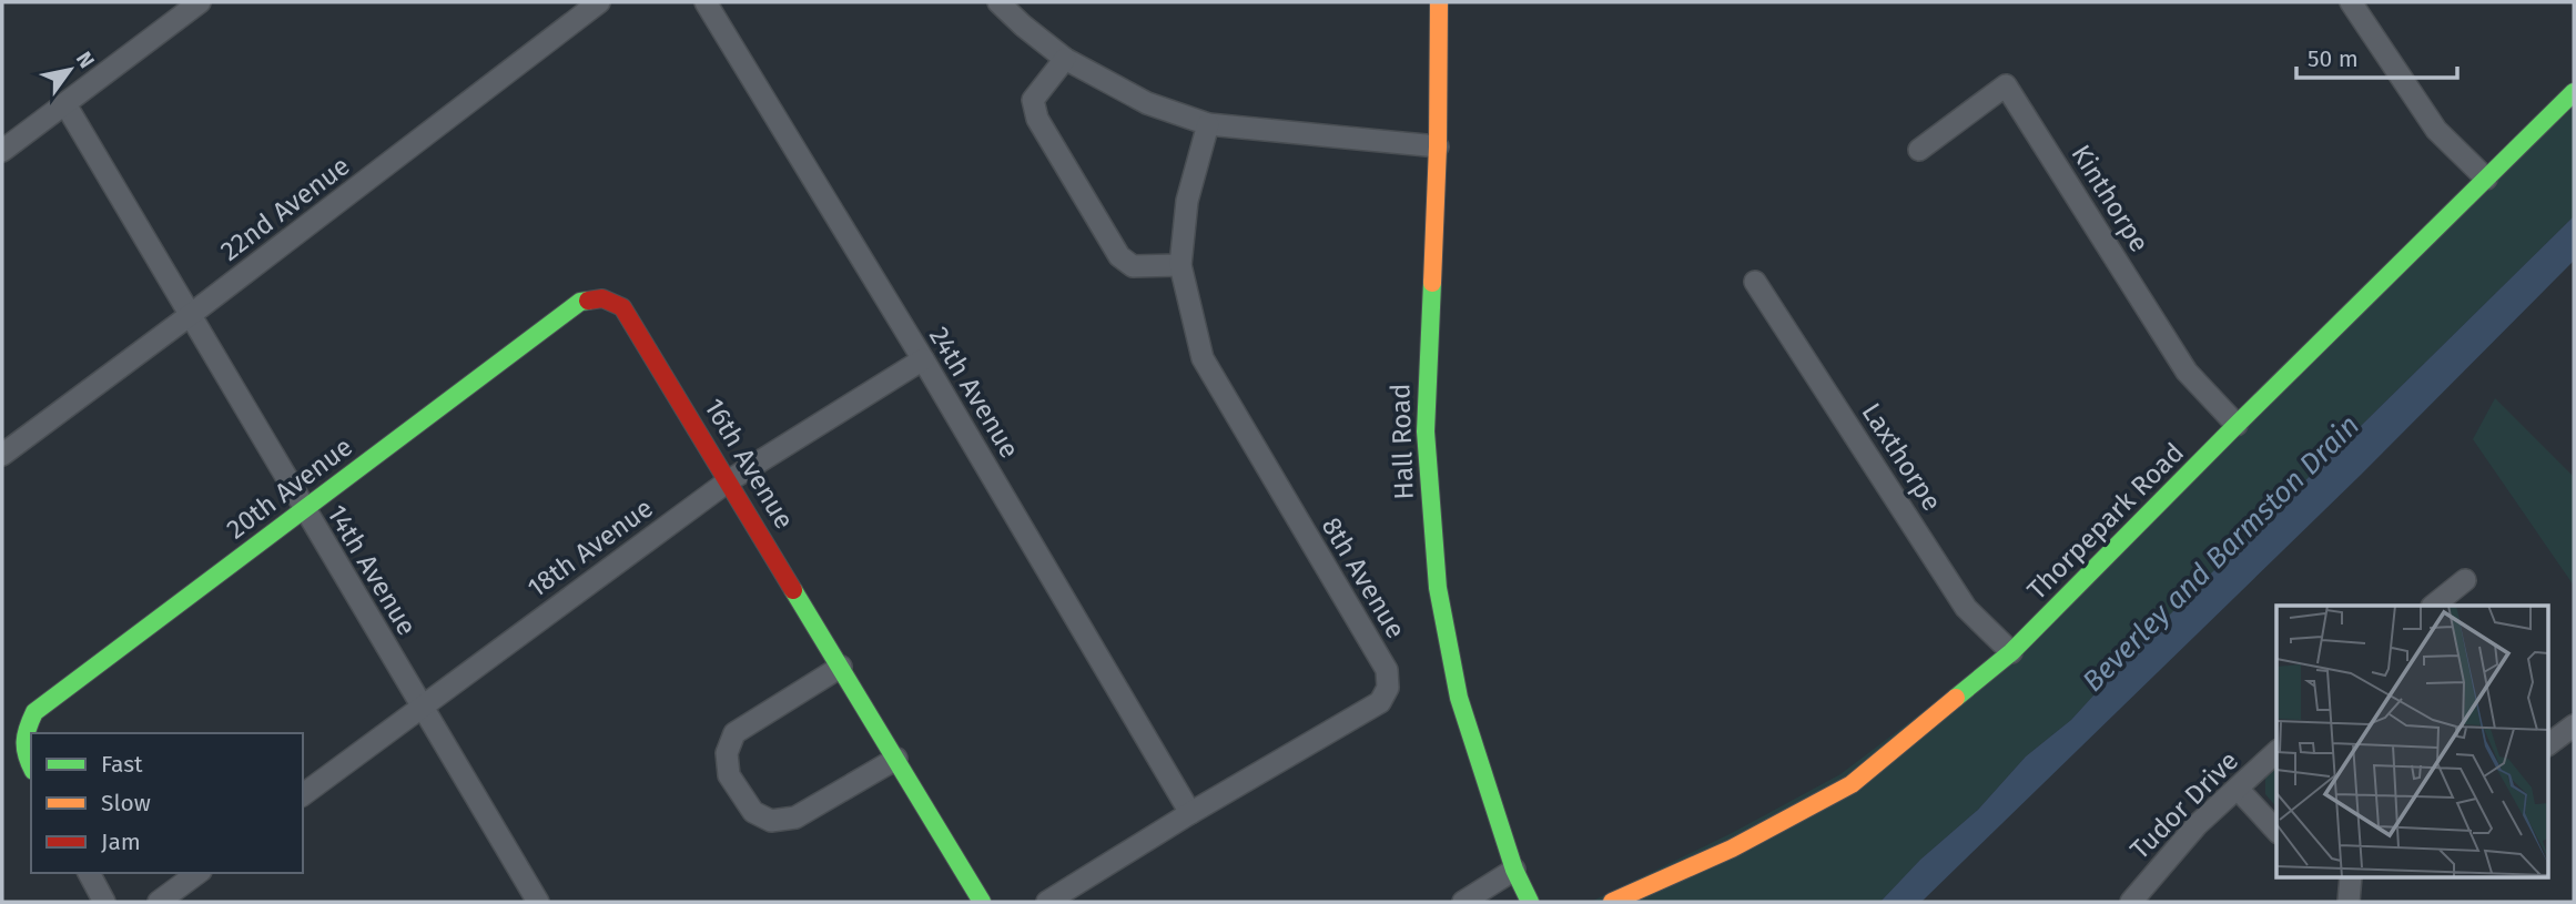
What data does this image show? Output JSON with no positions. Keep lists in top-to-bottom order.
{
  "streets": {
    "street": [
      "Kinthorpe",
      "22nd Avenue",
      "24th Avenue",
      "Hall Road",
      "Laxthorpe",
      "16th Avenue",
      "20th Avenue",
      "Thorpepark Road",
      "18th Avenue",
      "14th Avenue",
      "8th Avenue",
      "Tudor Drive"
    ]
  },
  "crossings": [
    ["Kinthorpe", "Thorpepark Road"],
    ["22nd Avenue", "14th Avenue"],
    ["24th Avenue", "18th Avenue"],
    ["24th Avenue", "8th Avenue"],
    ["Laxthorpe", "Thorpepark Road"],
    ["16th Avenue", "20th Avenue"],
    ["16th Avenue", "18th Avenue"],
    ["20th Avenue", "14th Avenue"],
    ["18th Avenue", "14th Avenue"]
  ],
  "water": ["Beverley and Barmston Drain"],
  "legend": ["Fast", "Slow", "Jam"],
  "scale_bar": "50 m",
  "north": "top right"
}
